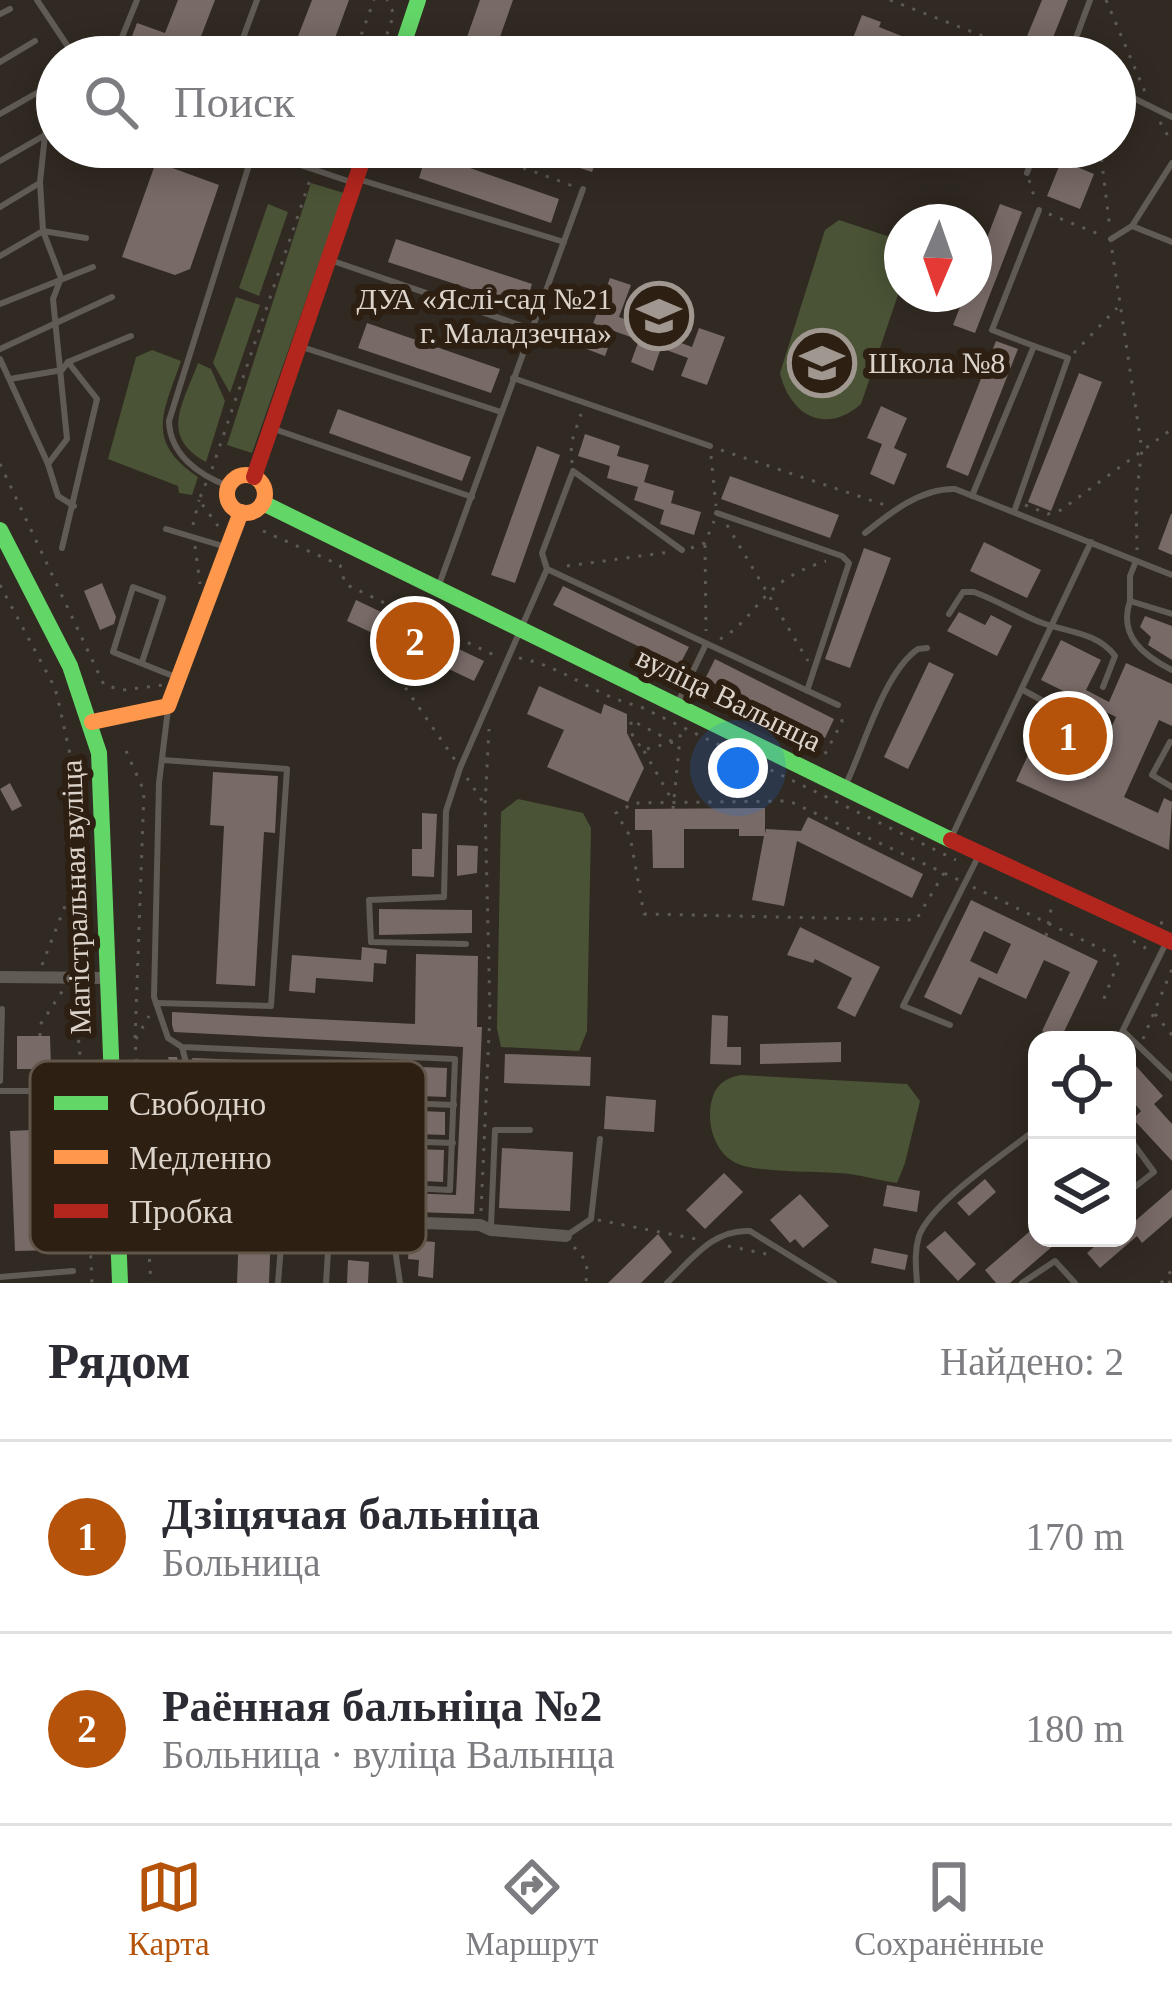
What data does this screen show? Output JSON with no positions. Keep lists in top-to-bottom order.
{
  "streets": {
    "street": ["вуліца Валынца", "Магістральная вуліца"]
  },
  "places": {
    "school or university": ["ДУА «Яслі-сад №21 г. Маладзечна»", "Школа №8"]
  },
  "legend": ["Свободно", "Медленно", "Пробка"],
  "north": "bottom",
  "page": {
    "search": "Поиск",
    "pins": ["2", "1"],
    "heading": ["Рядом", "Найдено: 2"],
    "list": [
      {
        "mark": "1",
        "name": "Дзіцячая бальніца",
        "note": "Больница",
        "value": "170 m"
      },
      {
        "mark": "2",
        "name": "Раённая бальніца №2",
        "note": "Больница · вуліца Валынца",
        "value": "180 m"
      }
    ],
    "nav": ["Карта", "Маршрут", "Сохранённые"]
  }
}
